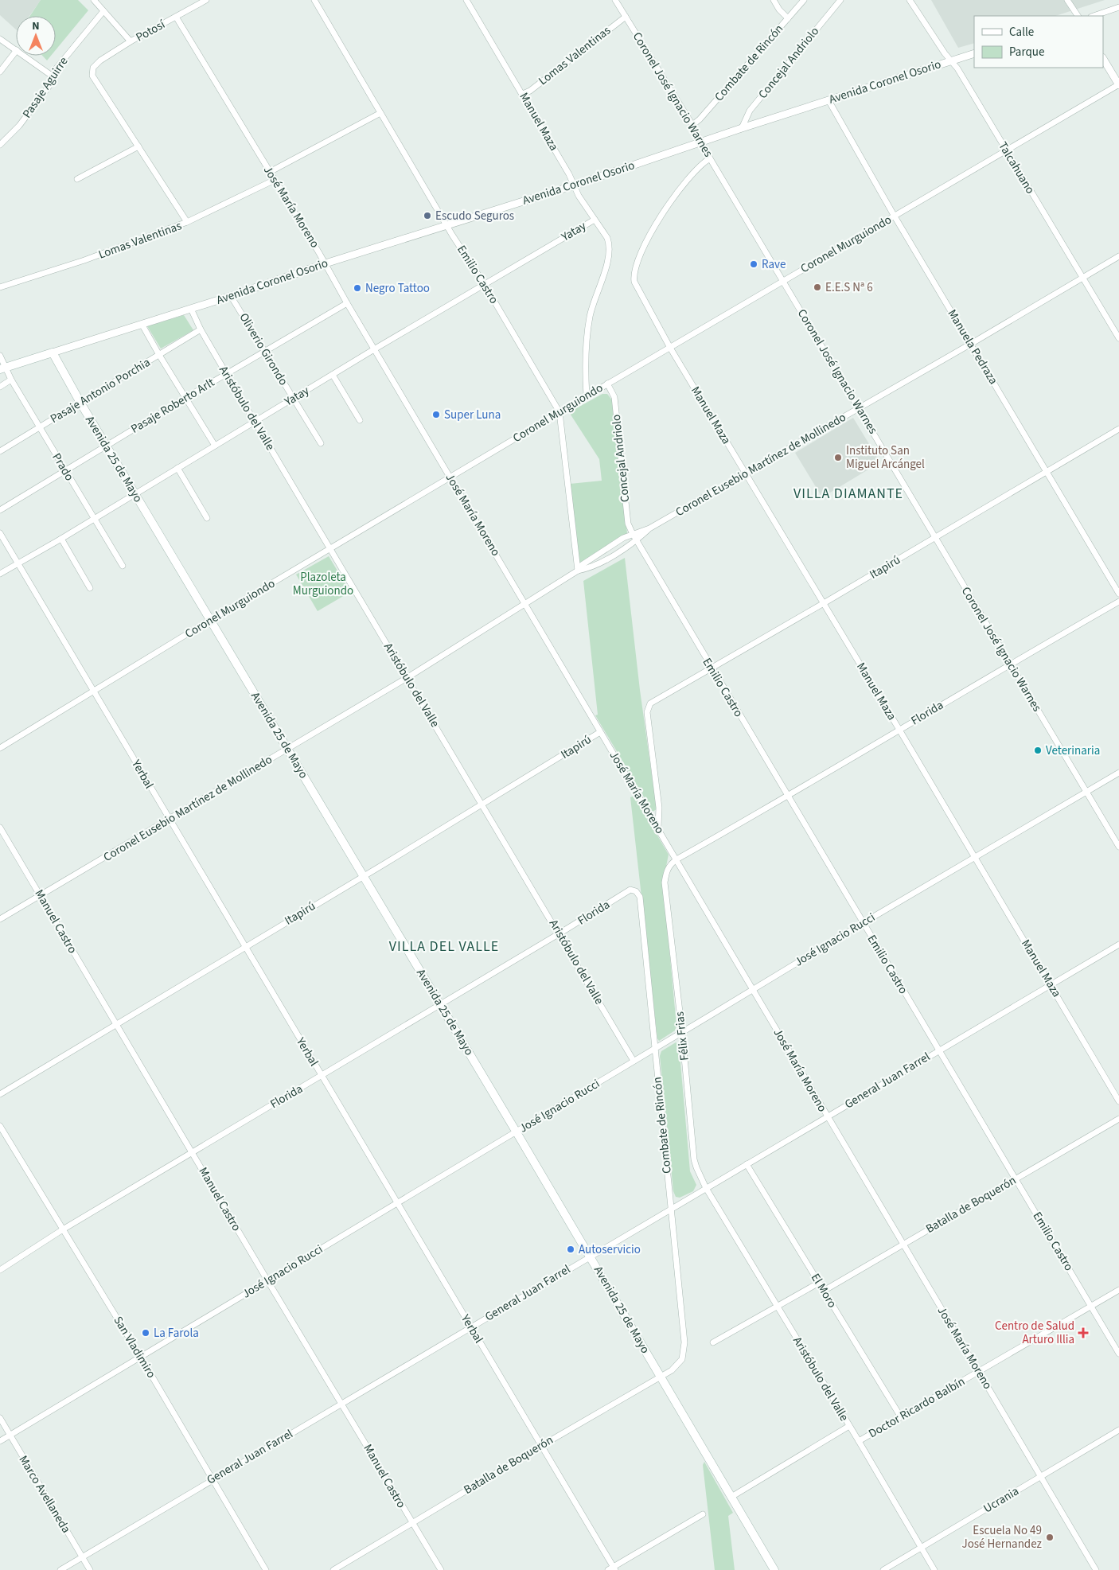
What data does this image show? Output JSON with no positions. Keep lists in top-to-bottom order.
{
  "streets": {
    "main road": ["Avenida Coronel Osorio", "Avenida 25 de Mayo"],
    "street": [
      "Potosí",
      "Lomas Valentinas",
      "Combate de Rincón",
      "Concejal Andriolo",
      "Pasaje Aguirre",
      "Coronel José Ignacio Warnes",
      "Manuel Maza",
      "Talcahuano",
      "José María Moreno",
      "Yatay",
      "Coronel Murguiondo",
      "Emilio Castro",
      "Manuela Pedraza",
      "Oliverio Girondo",
      "Pasaje Antonio Porchia",
      "Pasaje Roberto Arlt",
      "Aristóbulo del Valle",
      "Coronel Eusebio Martínez de Mollinedo",
      "Prado",
      "Itapirú",
      "Florida",
      "Yerbal",
      "Manuel Castro",
      "José Ignacio Rucci",
      "Félix Frias",
      "General Juan Farrel",
      "Batalla de Boquerón",
      "El Moro",
      "San Vladimiro",
      "Doctor Ricardo Balbín",
      "Marco Avellaneda",
      "Ucrania"
    ]
  },
  "crossings": [
    ["Potosí", "José María Moreno"],
    ["Lomas Valentinas", "Coronel José Ignacio Warnes"],
    ["Lomas Valentinas", "Manuel Maza"],
    ["Lomas Valentinas", "José María Moreno"],
    ["Combate de Rincón", "Coronel José Ignacio Warnes"],
    ["Combate de Rincón", "Florida"],
    ["Combate de Rincón", "José Ignacio Rucci"],
    ["Combate de Rincón", "General Juan Farrel"],
    ["Combate de Rincón", "Batalla de Boquerón"],
    ["Concejal Andriolo", "Avenida Coronel Osorio"],
    ["Concejal Andriolo", "Coronel Murguiondo"],
    ["Concejal Andriolo", "Emilio Castro"],
    ["Concejal Andriolo", "Coronel Eusebio Martínez de Mollinedo"],
    ["Avenida Coronel Osorio", "Coronel José Ignacio Warnes"],
    ["Avenida Coronel Osorio", "Manuel Maza"],
    ["Avenida Coronel Osorio", "Talcahuano"],
    ["Avenida Coronel Osorio", "José María Moreno"],
    ["Avenida Coronel Osorio", "Emilio Castro"],
    ["Avenida Coronel Osorio", "Manuela Pedraza"],
    ["Avenida Coronel Osorio", "Oliverio Girondo"],
    ["Avenida Coronel Osorio", "Aristóbulo del Valle"],
    ["Avenida Coronel Osorio", "Avenida 25 de Mayo"],
    ["Avenida Coronel Osorio", "Prado"],
    ["Coronel José Ignacio Warnes", "Manuel Maza"],
    ["Coronel José Ignacio Warnes", "Coronel Murguiondo"],
    ["Coronel José Ignacio Warnes", "Coronel Eusebio Martínez de Mollinedo"],
    ["Coronel José Ignacio Warnes", "Itapirú"],
    ["Coronel José Ignacio Warnes", "Florida"],
    ["Coronel José Ignacio Warnes", "José Ignacio Rucci"],
    ["Manuel Maza", "Yatay"],
    ["Manuel Maza", "Coronel Murguiondo"],
    ["Manuel Maza", "Coronel Eusebio Martínez de Mollinedo"],
    ["Manuel Maza", "Itapirú"],
    ["Manuel Maza", "Florida"],
    ["Manuel Maza", "José Ignacio Rucci"],
    ["Manuel Maza", "General Juan Farrel"],
    ["Talcahuano", "Coronel Murguiondo"],
    ["Talcahuano", "Coronel Eusebio Martínez de Mollinedo"],
    ["José María Moreno", "Yatay"],
    ["José María Moreno", "Coronel Murguiondo"],
    ["José María Moreno", "Pasaje Roberto Arlt"],
    ["José María Moreno", "Coronel Eusebio Martínez de Mollinedo"],
    ["José María Moreno", "Itapirú"],
    ["José María Moreno", "Florida"],
    ["José María Moreno", "José Ignacio Rucci"],
    ["José María Moreno", "General Juan Farrel"],
    ["José María Moreno", "Batalla de Boquerón"],
    ["José María Moreno", "Doctor Ricardo Balbín"],
    ["José María Moreno", "Ucrania"],
    ["Yatay", "Emilio Castro"],
    ["Yatay", "Oliverio Girondo"],
    ["Yatay", "Aristóbulo del Valle"],
    ["Yatay", "Avenida 25 de Mayo"],
    ["Yatay", "Prado"],
    ["Yatay", "Yerbal"],
    ["Coronel Murguiondo", "Emilio Castro"],
    ["Coronel Murguiondo", "Manuela Pedraza"],
    ["Coronel Murguiondo", "Aristóbulo del Valle"],
    ["Coronel Murguiondo", "Avenida 25 de Mayo"],
    ["Coronel Murguiondo", "Yerbal"],
    ["Emilio Castro", "Coronel Eusebio Martínez de Mollinedo"],
    ["Emilio Castro", "Itapirú"],
    ["Emilio Castro", "Florida"],
    ["Emilio Castro", "José Ignacio Rucci"],
    ["Emilio Castro", "General Juan Farrel"],
    ["Emilio Castro", "Batalla de Boquerón"],
    ["Emilio Castro", "Doctor Ricardo Balbín"],
    ["Manuela Pedraza", "Coronel Eusebio Martínez de Mollinedo"],
    ["Manuela Pedraza", "Itapirú"],
    ["Oliverio Girondo", "Pasaje Roberto Arlt"],
    ["Pasaje Antonio Porchia", "Aristóbulo del Valle"],
    ["Pasaje Antonio Porchia", "Avenida 25 de Mayo"],
    ["Pasaje Antonio Porchia", "Prado"],
    ["Pasaje Roberto Arlt", "Aristóbulo del Valle"],
    ["Pasaje Roberto Arlt", "Avenida 25 de Mayo"],
    ["Pasaje Roberto Arlt", "Prado"],
    ["Aristóbulo del Valle", "Coronel Eusebio Martínez de Mollinedo"],
    ["Aristóbulo del Valle", "Itapirú"],
    ["Aristóbulo del Valle", "Florida"],
    ["Aristóbulo del Valle", "José Ignacio Rucci"],
    ["Aristóbulo del Valle", "Félix Frias"],
    ["Aristóbulo del Valle", "General Juan Farrel"],
    ["Aristóbulo del Valle", "Doctor Ricardo Balbín"],
    ["Aristóbulo del Valle", "Ucrania"],
    ["Avenida 25 de Mayo", "Coronel Eusebio Martínez de Mollinedo"],
    ["Avenida 25 de Mayo", "Itapirú"],
    ["Avenida 25 de Mayo", "Florida"],
    ["Avenida 25 de Mayo", "José Ignacio Rucci"],
    ["Avenida 25 de Mayo", "General Juan Farrel"],
    ["Avenida 25 de Mayo", "Batalla de Boquerón"],
    ["Avenida 25 de Mayo", "Doctor Ricardo Balbín"],
    ["Coronel Eusebio Martínez de Mollinedo", "Yerbal"],
    ["Coronel Eusebio Martínez de Mollinedo", "Manuel Castro"],
    ["Itapirú", "Yerbal"],
    ["Itapirú", "Manuel Castro"],
    ["Florida", "Yerbal"],
    ["Florida", "Manuel Castro"],
    ["Florida", "Félix Frias"],
    ["Florida", "San Vladimiro"],
    ["Yerbal", "José Ignacio Rucci"],
    ["Yerbal", "General Juan Farrel"],
    ["Yerbal", "Batalla de Boquerón"],
    ["Manuel Castro", "José Ignacio Rucci"],
    ["Manuel Castro", "General Juan Farrel"],
    ["Manuel Castro", "Batalla de Boquerón"],
    ["José Ignacio Rucci", "Félix Frias"],
    ["José Ignacio Rucci", "San Vladimiro"],
    ["José Ignacio Rucci", "Marco Avellaneda"],
    ["Félix Frias", "General Juan Farrel"],
    ["General Juan Farrel", "El Moro"],
    ["General Juan Farrel", "San Vladimiro"],
    ["General Juan Farrel", "Marco Avellaneda"],
    ["Batalla de Boquerón", "El Moro"],
    ["El Moro", "Doctor Ricardo Balbín"]
  ],
  "districts": ["VILLA DIAMANTE", "VILLA DEL VALLE"],
  "parks": ["Plazoleta Murguiondo"],
  "places": {
    "other": [
      "Escudo Seguros",
      "Rave",
      "E.E.S Nª 6",
      "Negro Tattoo",
      "Super Luna",
      "Instituto San Miguel Arcángel",
      "Veterinaria",
      "Autoservicio",
      "La Farola",
      "Escuela No 49 José Hernandez"
    ],
    "health": ["Centro de Salud Arturo Illia"]
  },
  "legend": ["Calle", "Parque"],
  "north": "top"
}
